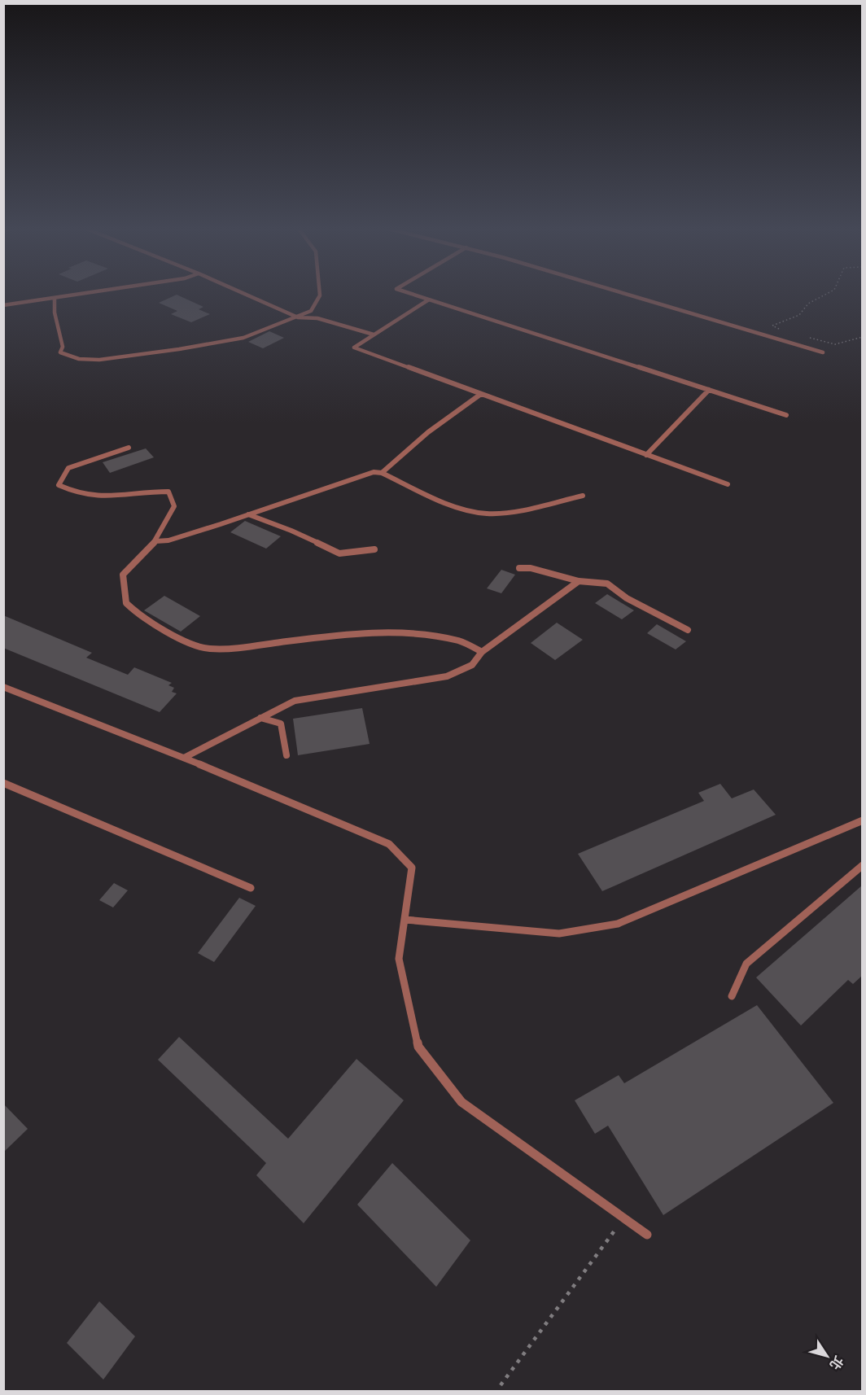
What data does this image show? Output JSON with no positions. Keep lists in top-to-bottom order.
{
  "north": "bottom right"
}
